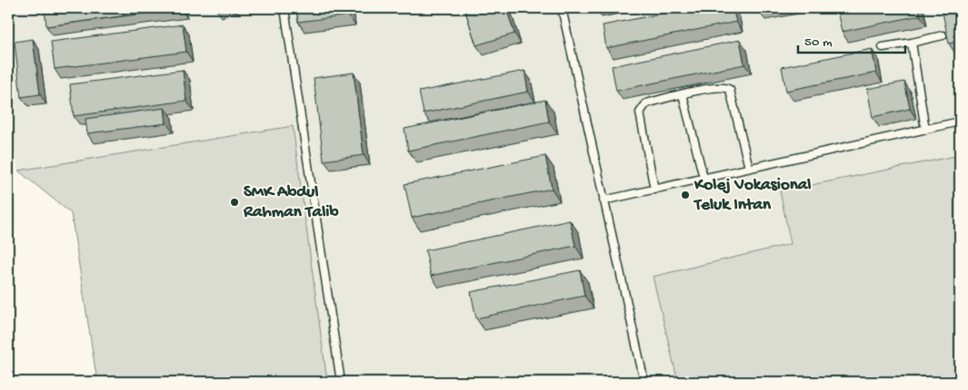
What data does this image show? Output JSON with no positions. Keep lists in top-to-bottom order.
{
  "places": ["Kolej Vokasional Teluk Intan", "SMK Abdul Rahman Talib"],
  "scale_bar": "50 m"
}
